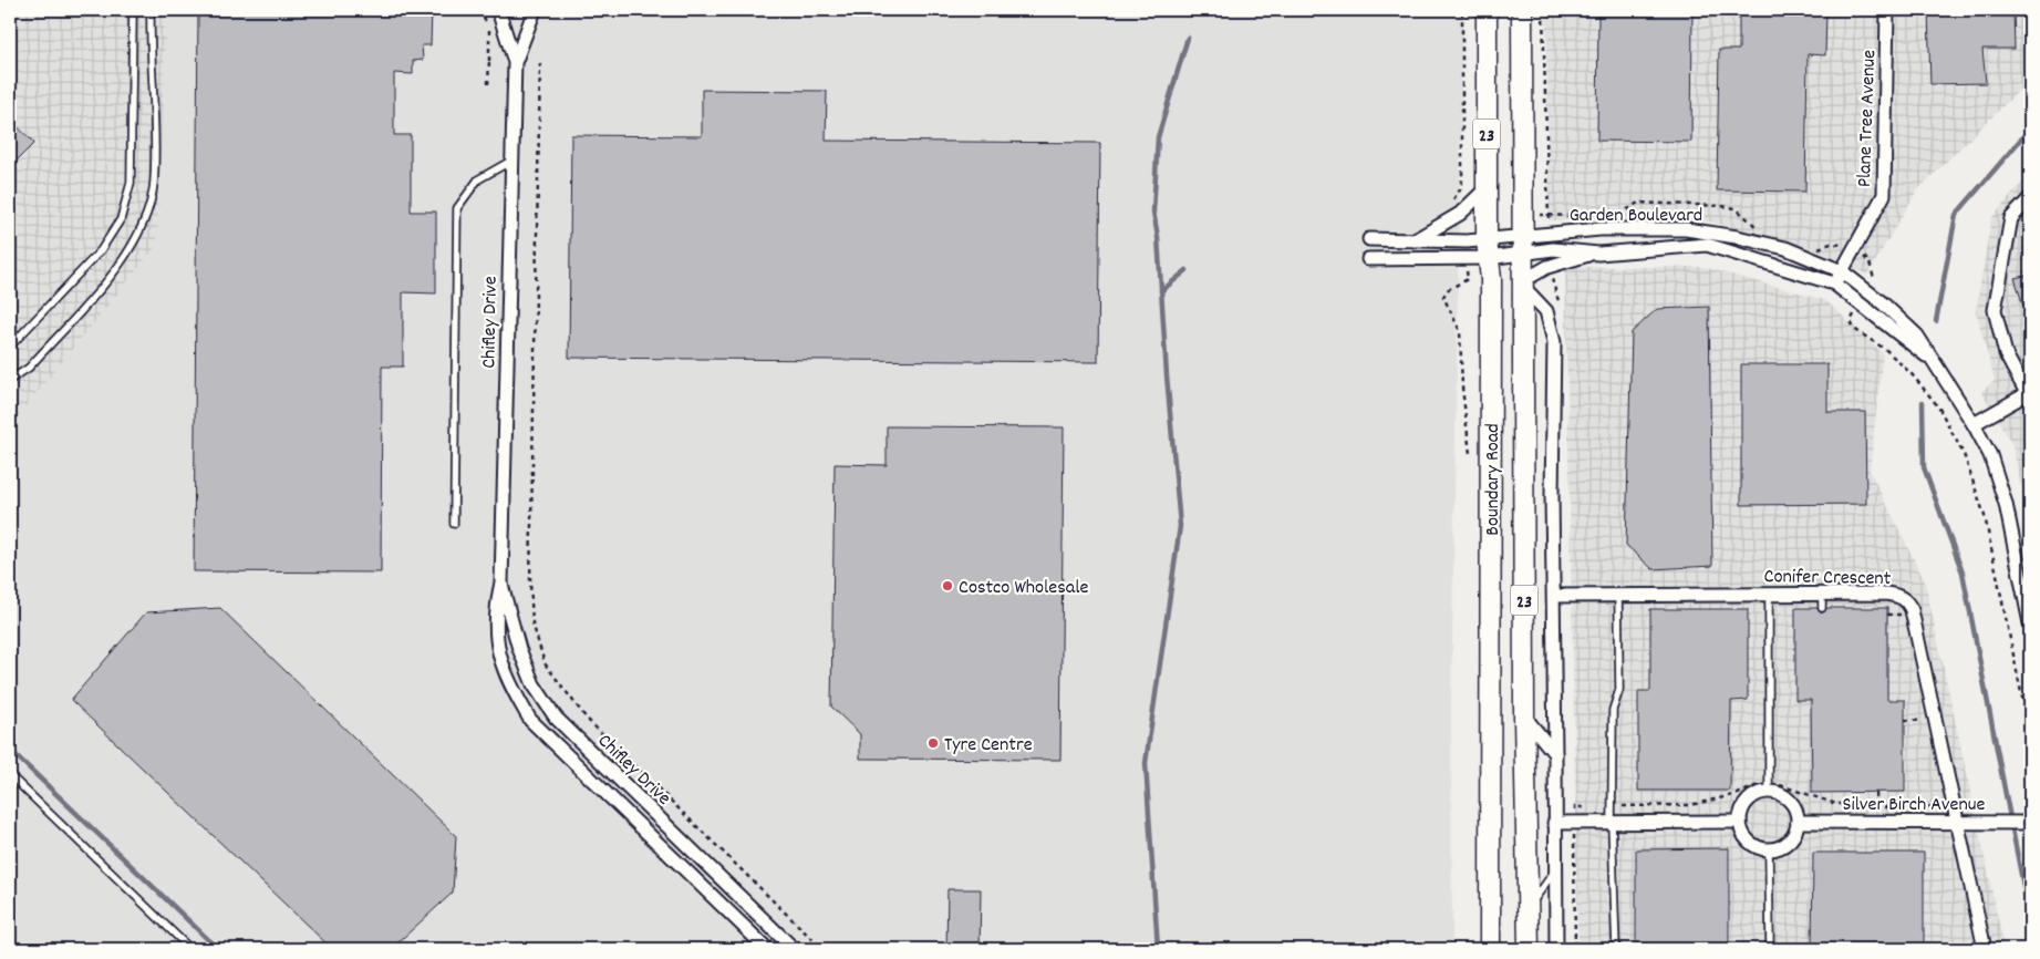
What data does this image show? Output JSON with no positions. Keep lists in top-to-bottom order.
{
  "streets": {
    "main road": ["23", "Boundary Road"],
    "street": [
      "Plane Tree Avenue",
      "Garden Boulevard",
      "Chifley Drive",
      "Conifer Crescent",
      "Silver Birch Avenue"
    ]
  },
  "crossings": [
    ["Plane Tree Avenue", "Garden Boulevard"],
    ["Garden Boulevard", "Boundary Road"],
    ["Conifer Crescent", "Silver Birch Avenue"]
  ],
  "places": ["Costco Wholesale", "Tyre Centre"]
}
